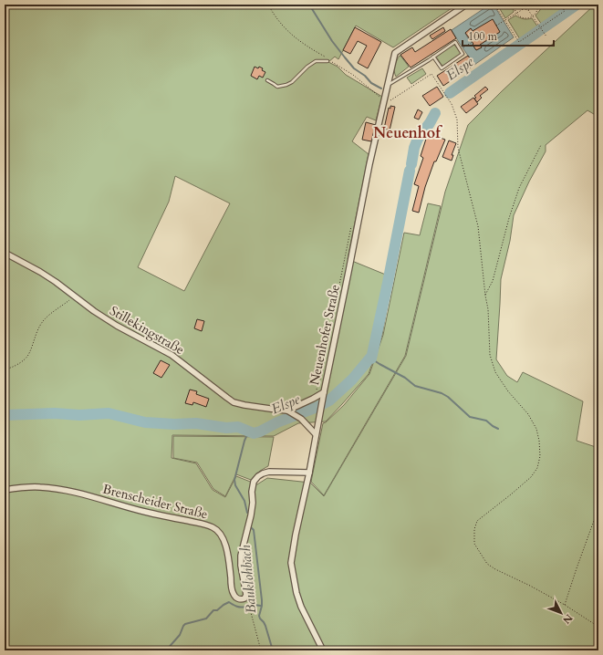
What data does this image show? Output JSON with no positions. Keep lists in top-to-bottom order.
{
  "streets": {
    "street": ["Stillekingstraße", "Neuenhofer Straße", "Brenscheider Straße"]
  },
  "districts": ["Neuenhof"],
  "water": ["Elspe", "Bauklohbach"],
  "scale_bar": "100 m",
  "north": "bottom right"
}
